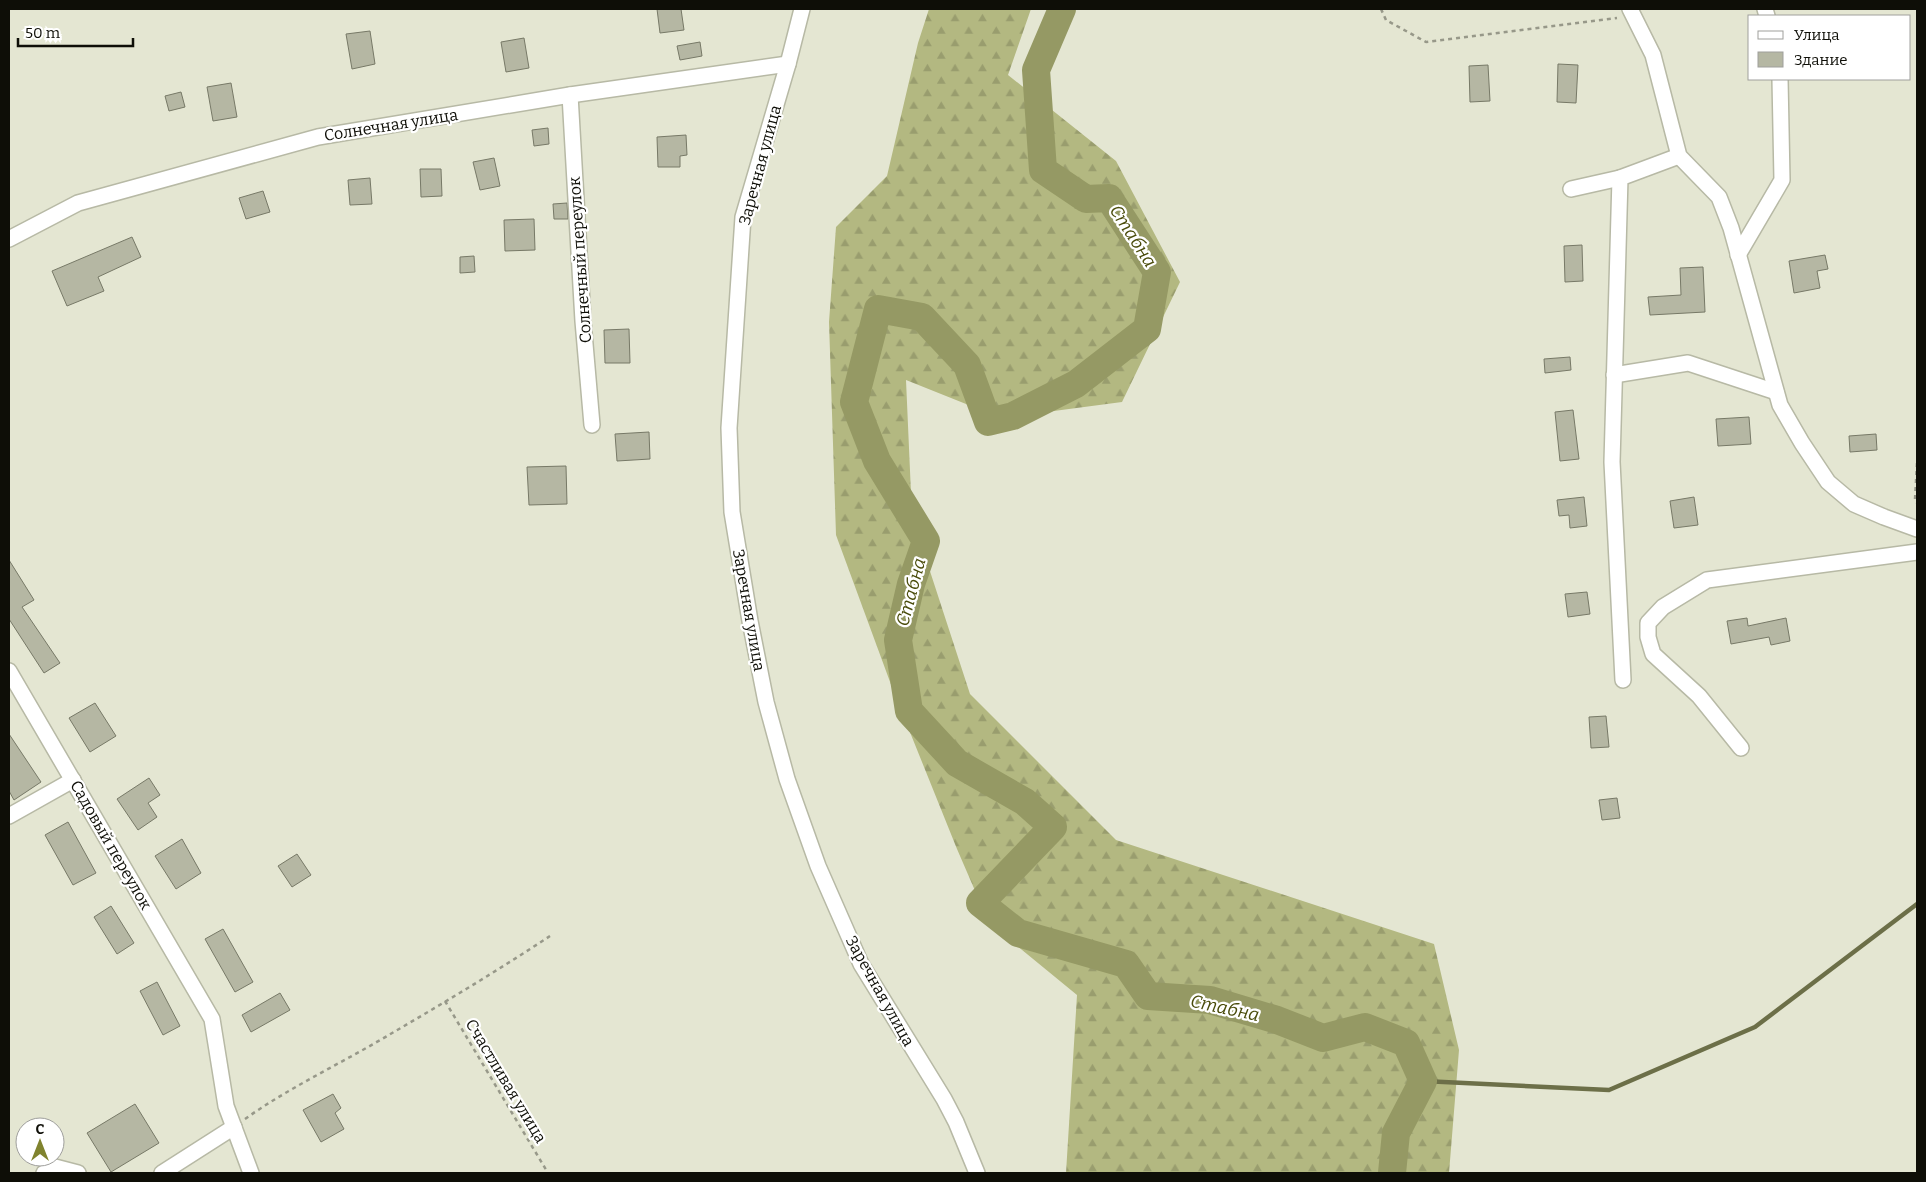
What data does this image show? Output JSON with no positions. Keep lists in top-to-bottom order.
{
  "streets": {
    "street": [
      "Солнечная улица",
      "Заречная улица",
      "Солнечный переулок",
      "Садовый переулок"
    ],
    "path": ["Счастливая улица"]
  },
  "crossings": [
    ["Солнечная улица", "Заречная улица"],
    ["Солнечная улица", "Солнечный переулок"]
  ],
  "water": ["Стабна"],
  "legend": ["Улица", "Здание"],
  "scale_bar": "50 m",
  "north": "top"
}
